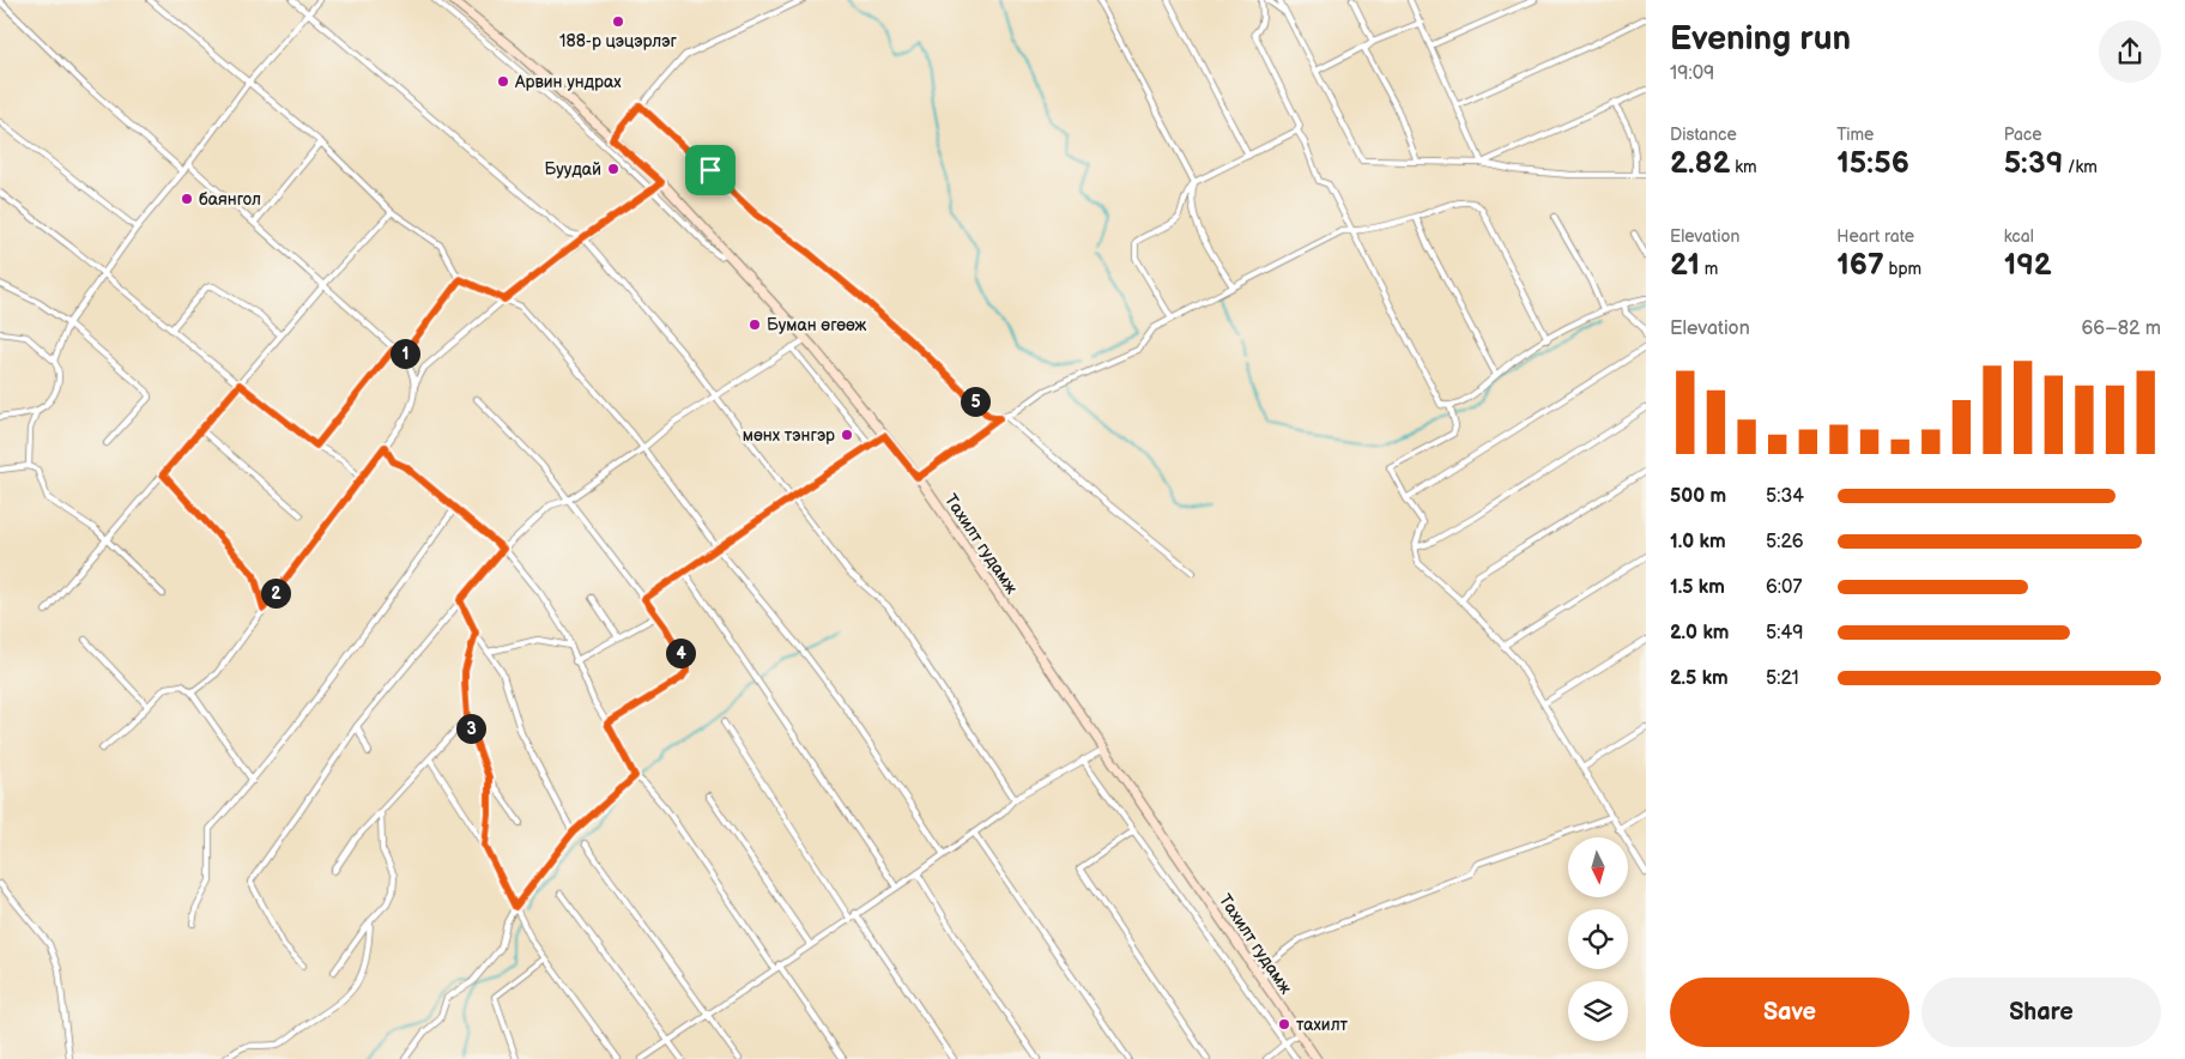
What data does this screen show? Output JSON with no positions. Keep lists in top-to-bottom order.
{
  "streets": {
    "main road": ["Тахилт гудамж"]
  },
  "places": [
    "188-р цэцэрлэг",
    "Арвин ундрах",
    "Буудай",
    "баянгол",
    "Буман өгөөж",
    "мөнх тэнгэр",
    "тахилт"
  ],
  "north": "bottom",
  "page": {
    "heading": ["Evening run", "19:09"],
    "stats": [
      ["Distance", "2.82 km"],
      ["Time", "15:56"],
      ["Pace", "5:39 /km"],
      ["Elevation", "21 m"],
      ["Heart rate", "167 bpm"],
      ["kcal", "192"]
    ],
    "chart": ["Elevation", "66–82 m"],
    "pins": [
      "1",
      "5",
      "2",
      "4",
      "3"
    ],
    "list": [
      {
        "name": "500 m",
        "note": "5:34"
      },
      {
        "name": "1.0 km",
        "note": "5:26"
      },
      {
        "name": "1.5 km",
        "note": "6:07"
      },
      {
        "name": "2.0 km",
        "note": "5:49"
      },
      {
        "name": "2.5 km",
        "note": "5:21"
      }
    ],
    "buttons": ["Save", "Share"]
  }
}
